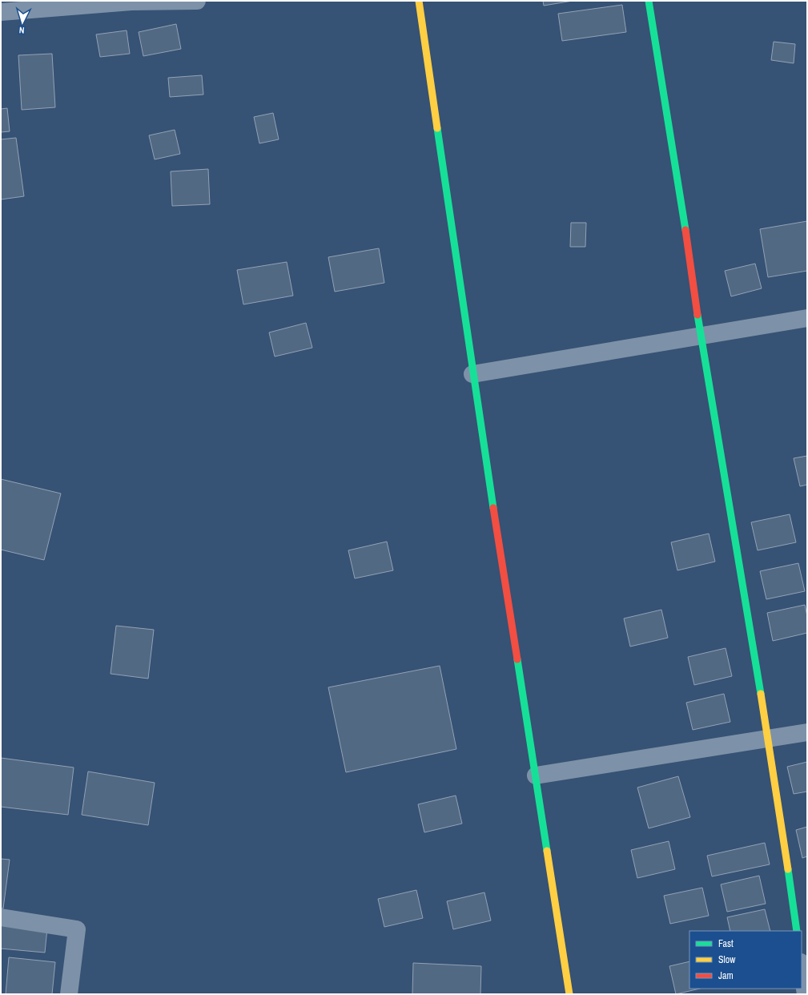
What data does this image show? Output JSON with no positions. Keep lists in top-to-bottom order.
{
  "legend": ["Fast", "Slow", "Jam"],
  "north": "bottom"
}
